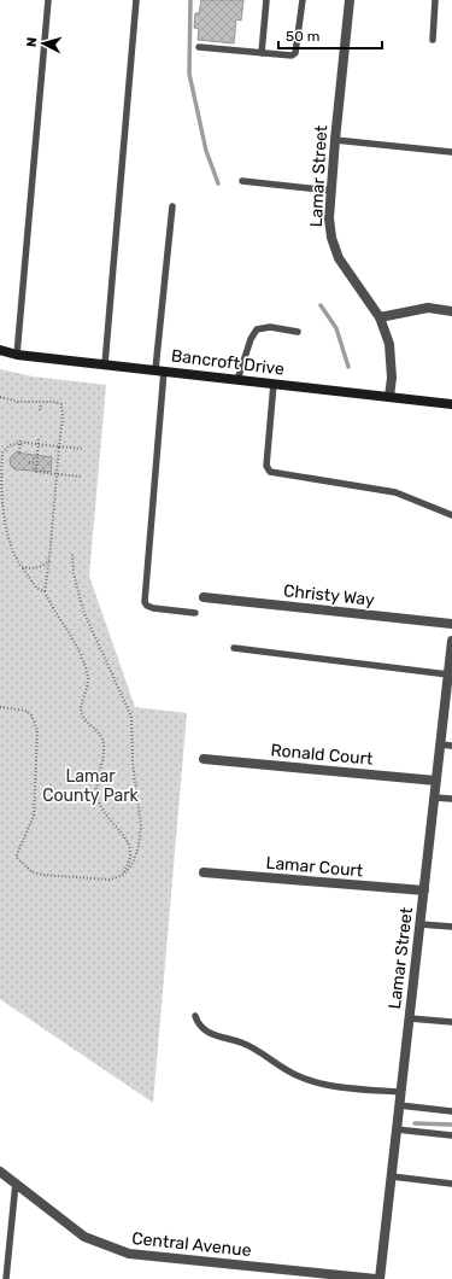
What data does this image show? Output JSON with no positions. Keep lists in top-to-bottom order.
{
  "streets": {
    "main road": ["Bancroft Drive"],
    "street": [
      "Lamar Street",
      "Christy Way",
      "Ronald Court",
      "Lamar Court",
      "Central Avenue"
    ]
  },
  "crossings": [
    ["Lamar Street", "Bancroft Drive"],
    ["Lamar Street", "Ronald Court"],
    ["Lamar Street", "Lamar Court"],
    ["Lamar Street", "Central Avenue"]
  ],
  "parks": ["Lamar County Park"],
  "scale_bar": "50 m",
  "north": "left"
}
